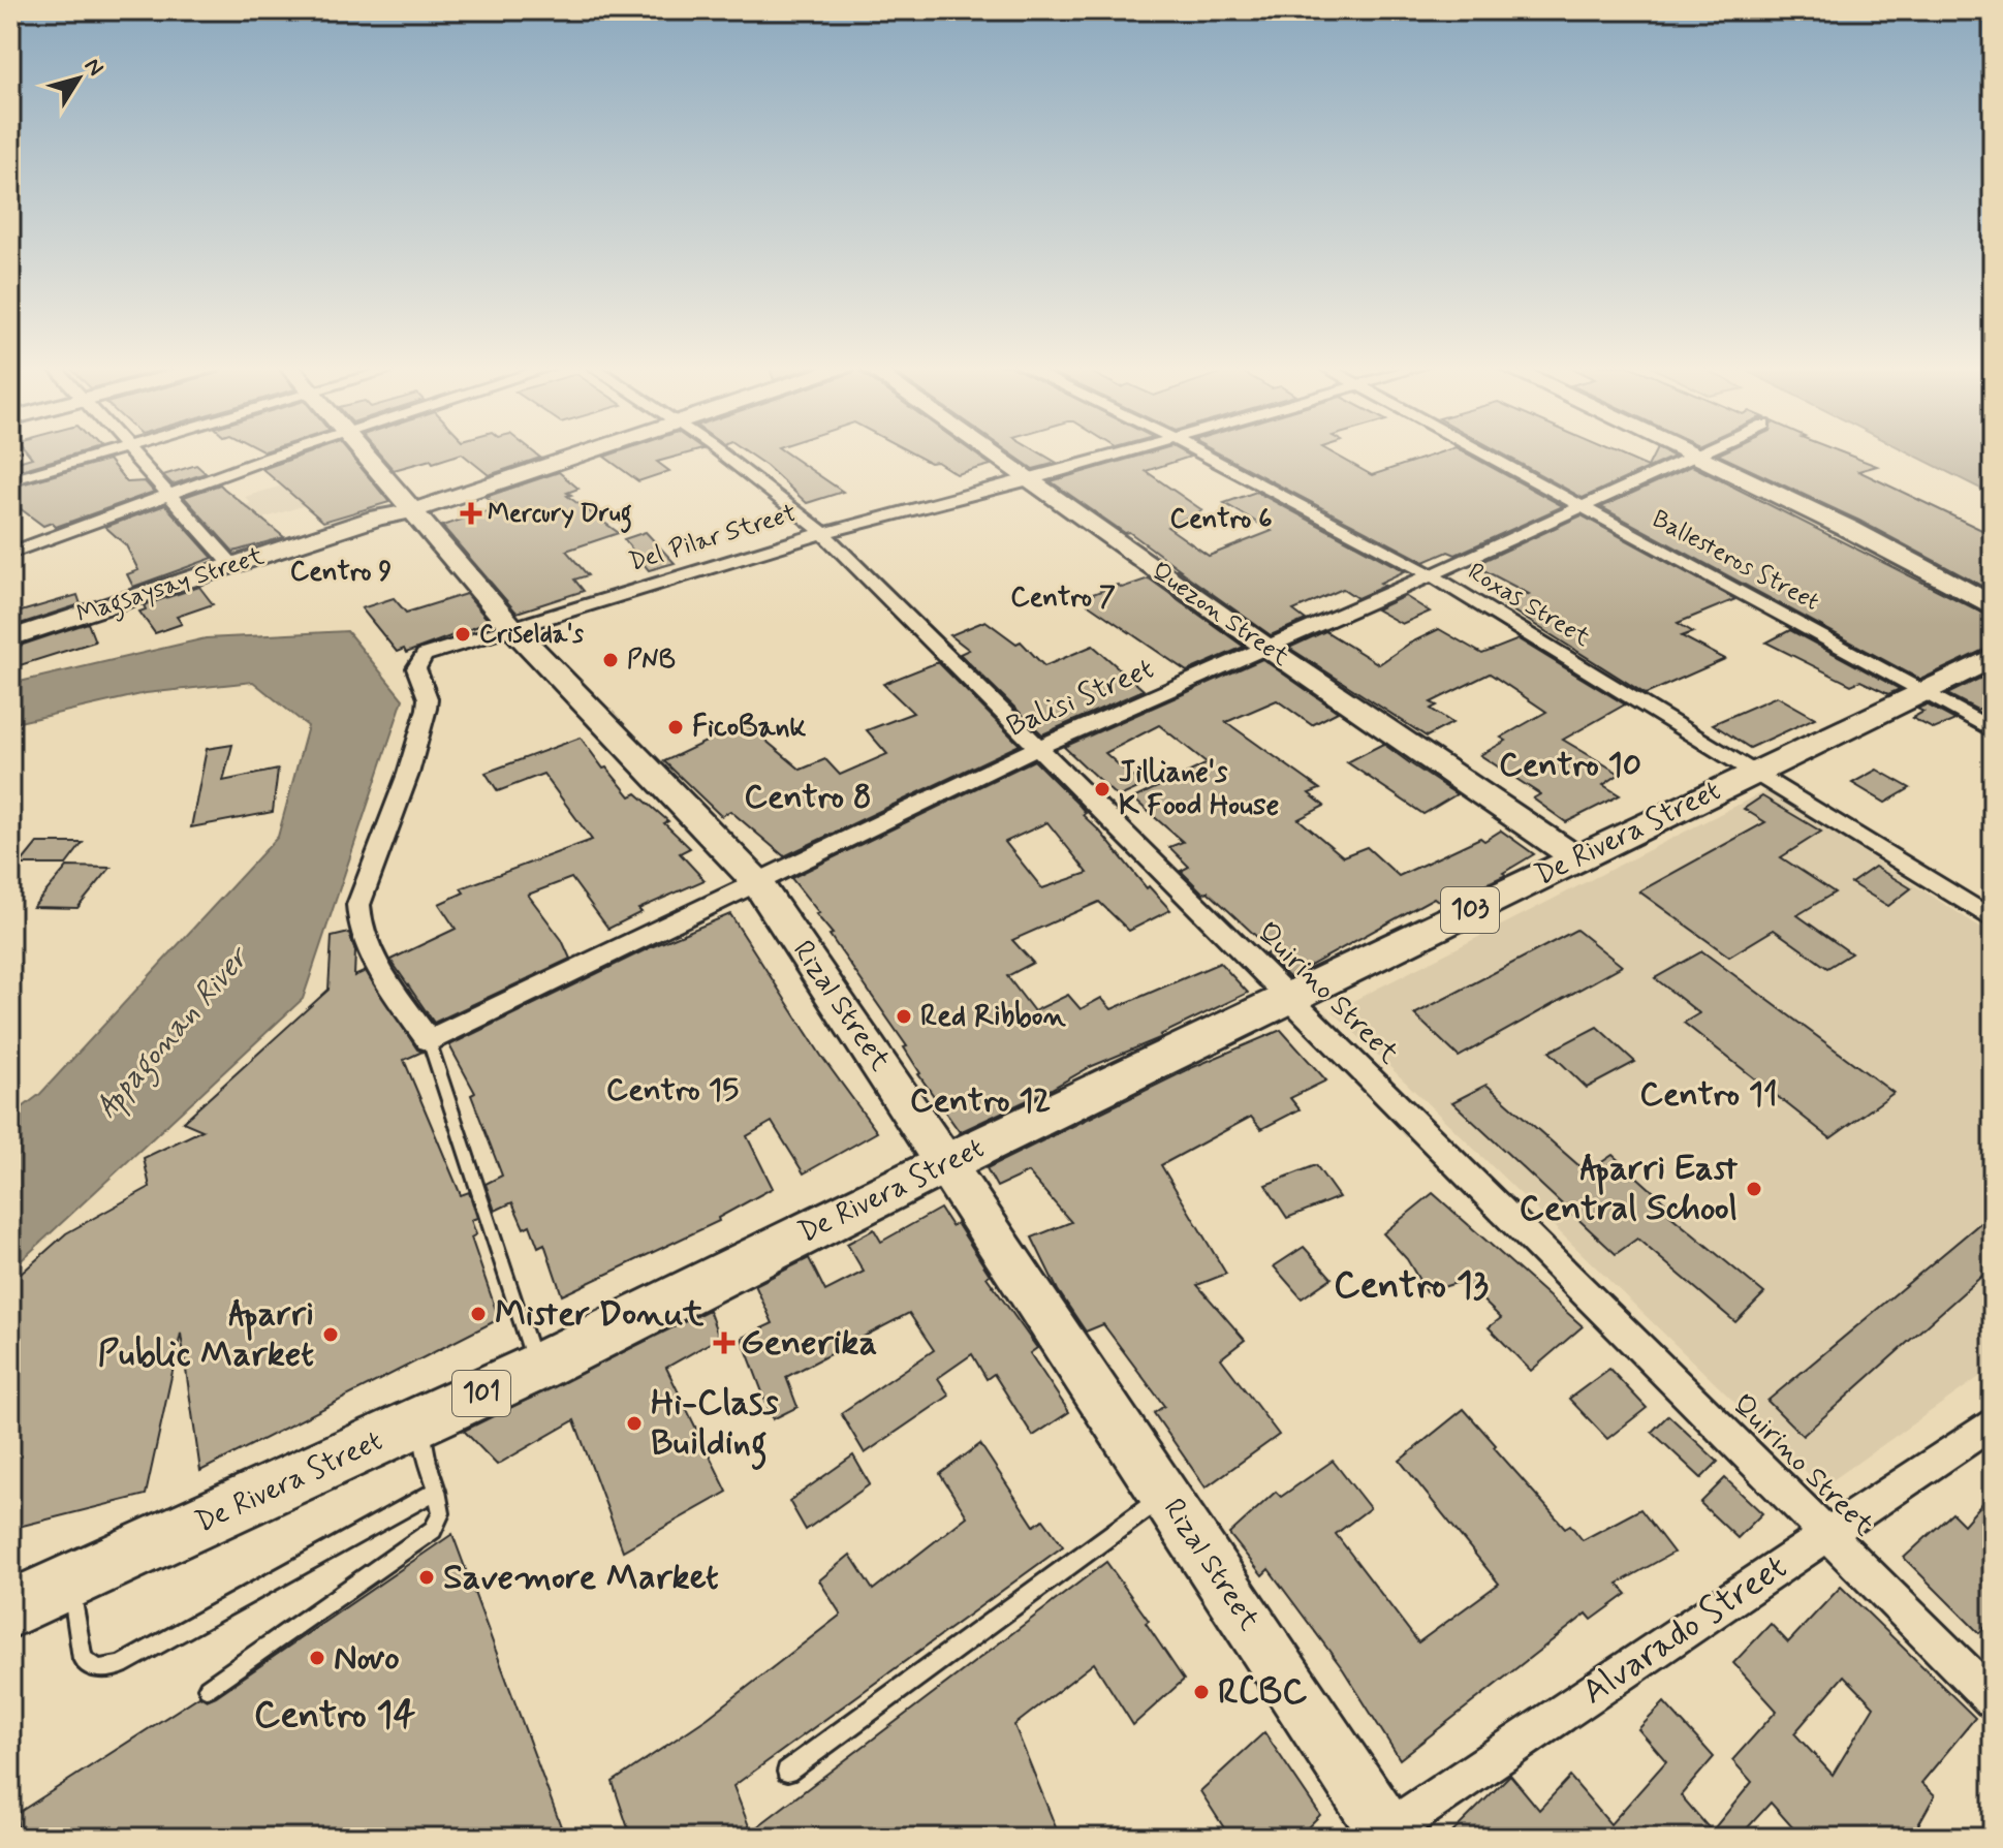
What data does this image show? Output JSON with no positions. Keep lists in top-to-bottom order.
{
  "streets": {
    "main road": ["De Rivera Street", "103", "101"],
    "street": [
      "Del Pilar Street",
      "Ballesteros Street",
      "Magsaysay Street",
      "Roxas Street",
      "Quezon Street",
      "Balisi Street",
      "Quirino Street",
      "Rizal Street",
      "Alvarado Street"
    ]
  },
  "crossings": [
    ["Del Pilar Street", "Quezon Street"],
    ["Del Pilar Street", "Balisi Street"],
    ["Del Pilar Street", "Quirino Street"],
    ["Del Pilar Street", "Rizal Street"],
    ["Ballesteros Street", "Balisi Street"],
    ["Ballesteros Street", "De Rivera Street"],
    ["Magsaysay Street", "Rizal Street"],
    ["Roxas Street", "Balisi Street"],
    ["Roxas Street", "De Rivera Street"],
    ["Quezon Street", "Balisi Street"],
    ["Quezon Street", "De Rivera Street"],
    ["Balisi Street", "Quirino Street"],
    ["Balisi Street", "Rizal Street"],
    ["De Rivera Street", "Quirino Street"],
    ["De Rivera Street", "Rizal Street"],
    ["Quirino Street", "Alvarado Street"],
    ["Rizal Street", "Alvarado Street"]
  ],
  "districts": [
    "Centro 6",
    "Centro 9",
    "Centro 7",
    "Centro 10",
    "Centro 8",
    "Centro 15",
    "Centro 11",
    "Centro 12",
    "Centro 13",
    "Centro 14"
  ],
  "water": ["Appagonan River"],
  "places": {
    "health": ["Mercury Drug", "Generika"],
    "other": [
      "Criselda's",
      "PNB",
      "FicoBank",
      "Jilliane's K Food House",
      "Red Ribbon",
      "Aparri East Central School",
      "Mister Donut",
      "Aparri Public Market",
      "Hi-Class Building",
      "Savemore Market",
      "Novo",
      "RCBC"
    ]
  },
  "north": "top right"
}
